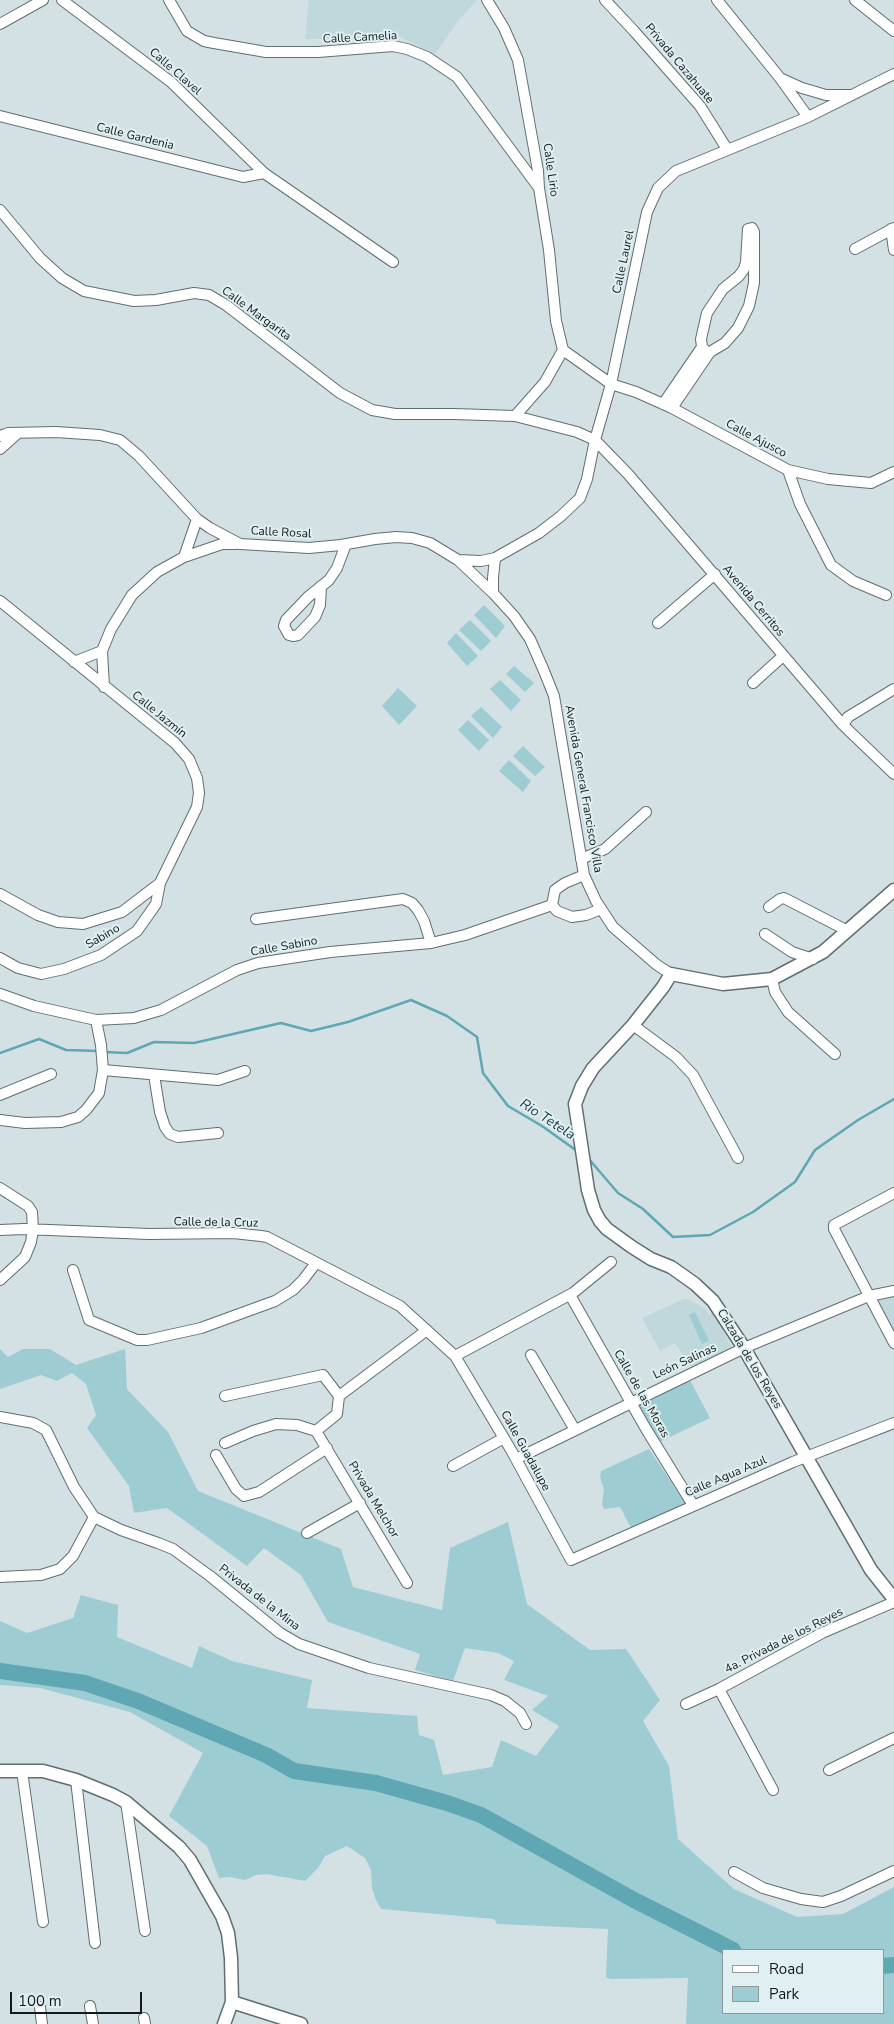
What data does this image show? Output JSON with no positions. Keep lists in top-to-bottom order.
{
  "streets": {
    "street": [
      "Calle Camelia",
      "Privada Cazahuate",
      "Calle Clavel",
      "Calle Gardenia",
      "Calle Lirio",
      "Calle Laurel",
      "Calle Margarita",
      "Calle Ajusco",
      "Calle Rosal",
      "Avenida Cerritos",
      "Calle Jazmín",
      "Avenida General Francisco Villa",
      "Sabino",
      "Calle Sabino",
      "Calle de la Cruz",
      "Calzada de los Reyes",
      "León Salinas",
      "Calle de las Moras",
      "Calle Guadalupe",
      "Calle Agua Azul",
      "Privada Melchor",
      "Privada de la Mina",
      "4a. Privada de los Reyes"
    ]
  },
  "crossings": [
    ["Calle Camelia", "Calle Lirio"],
    ["Privada Cazahuate", "Calle Laurel"],
    ["Calle Clavel", "Calle Gardenia"],
    ["Calle Lirio", "Calle Ajusco"],
    ["Calle Laurel", "Calle Margarita"],
    ["Calle Laurel", "Calle Ajusco"],
    ["Calle Laurel", "Calle Rosal"],
    ["Calle Laurel", "Avenida Cerritos"],
    ["Calle Margarita", "Avenida Cerritos"],
    ["Calle Rosal", "Avenida General Francisco Villa"],
    ["Calle Jazmín", "Sabino"],
    ["Avenida General Francisco Villa", "Calzada de los Reyes"],
    ["Calle de la Cruz", "Calle Guadalupe"],
    ["Calzada de los Reyes", "León Salinas"],
    ["Calzada de los Reyes", "Calle Agua Azul"],
    ["Calzada de los Reyes", "4a. Privada de los Reyes"],
    ["León Salinas", "Calle de las Moras"],
    ["León Salinas", "Calle Guadalupe"],
    ["Calle de las Moras", "Calle Agua Azul"],
    ["Calle Guadalupe", "Calle Agua Azul"]
  ],
  "water": ["Rio Tetela"],
  "legend": ["Road", "Park"],
  "scale_bar": "100 m"
}
